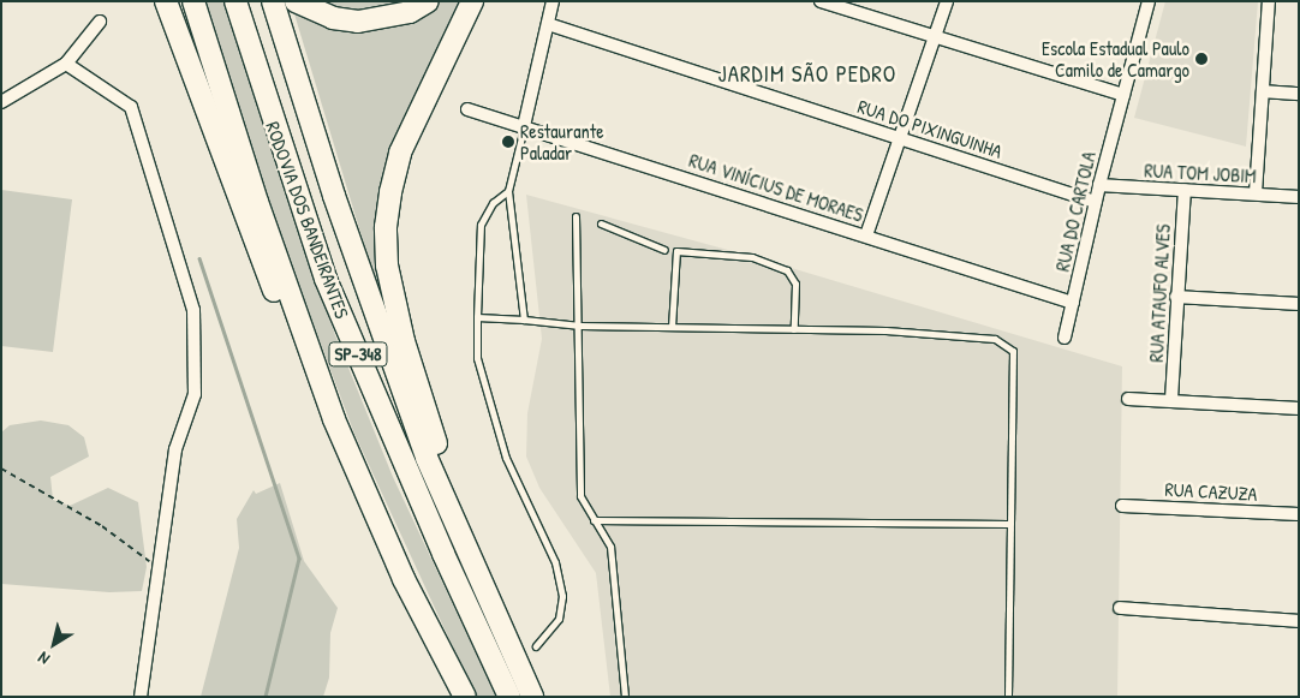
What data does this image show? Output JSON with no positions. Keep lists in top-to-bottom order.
{
  "streets": {
    "highway": ["RODOVIA DOS BANDEIRANTES", "SP-348"],
    "street": [
      "RUA DO PIXINGUINHA",
      "RUA TOM JOBIM",
      "RUA VINÍCIUS DE MORAES",
      "RUA DO CARTOLA",
      "RUA ATAUFO ALVES",
      "RUA CAZUZA"
    ]
  },
  "crossings": [
    ["RUA DO PIXINGUINHA", "RUA DO CARTOLA"],
    ["RUA TOM JOBIM", "RUA DO CARTOLA"],
    ["RUA TOM JOBIM", "RUA ATAUFO ALVES"],
    ["RUA VINÍCIUS DE MORAES", "RUA DO CARTOLA"]
  ],
  "districts": ["JARDIM SÃO PEDRO"],
  "places": ["Escola Estadual Paulo Camilo de Camargo", "Restaurante Paladar"],
  "north": "bottom left"
}
